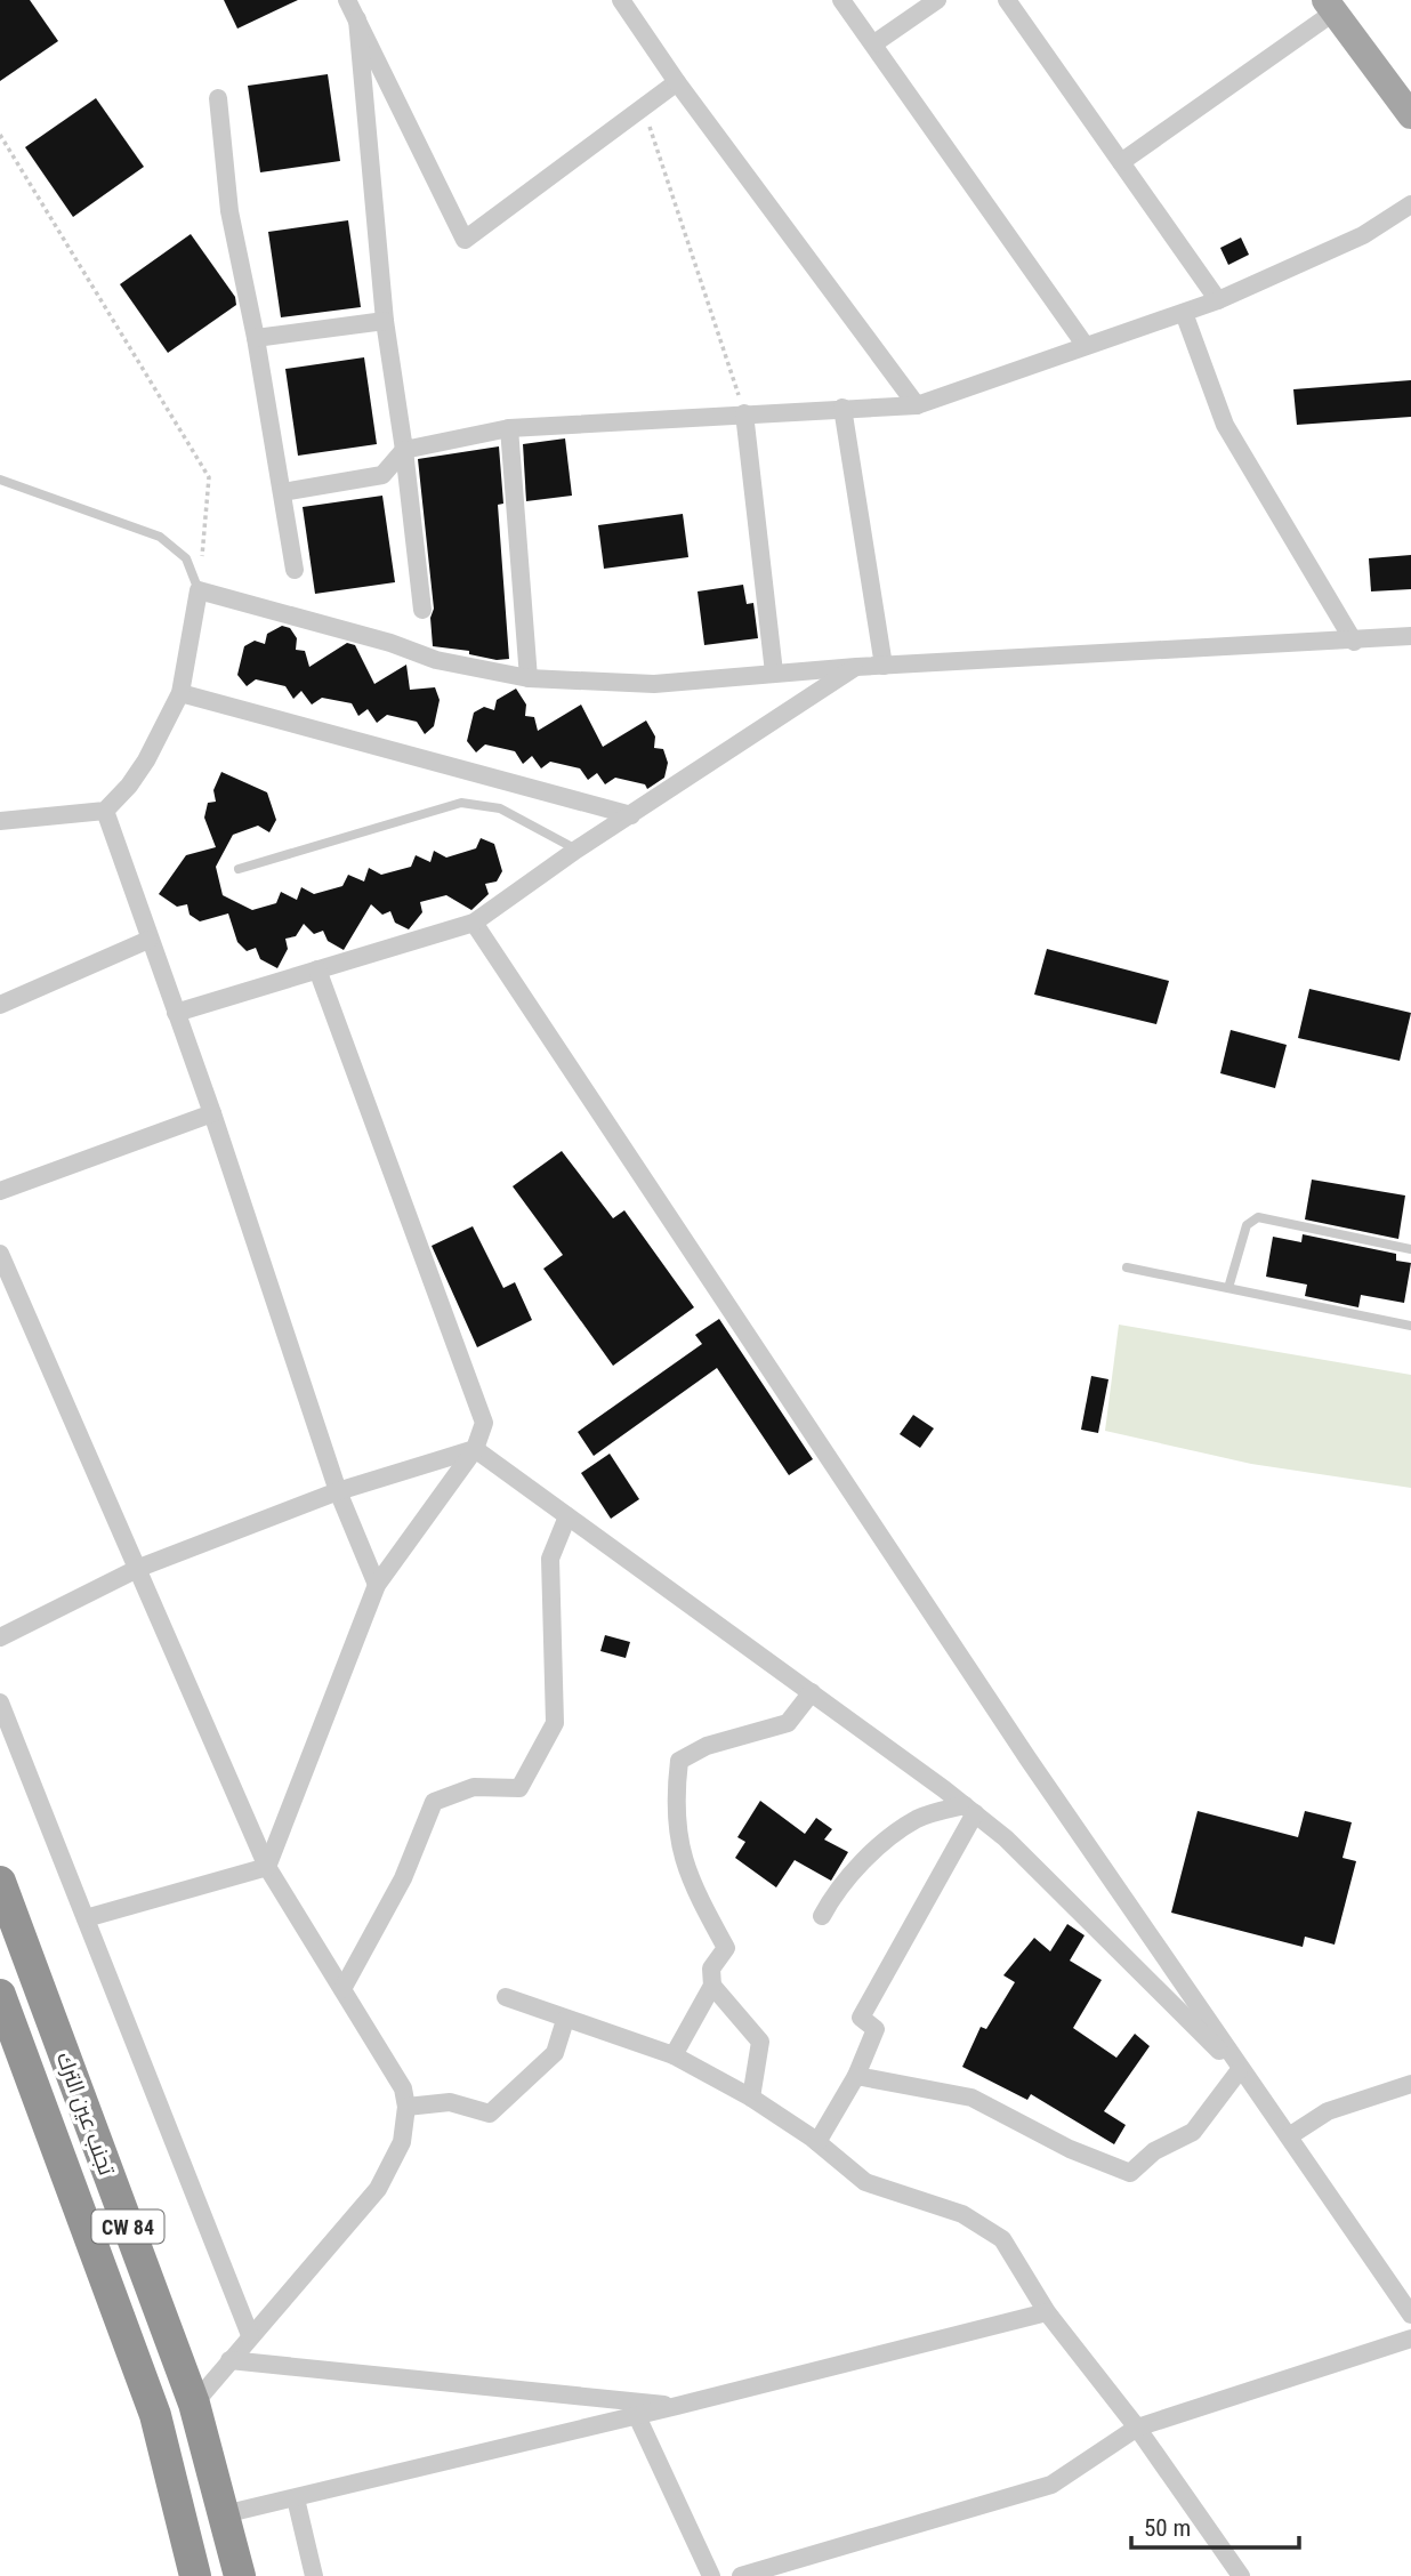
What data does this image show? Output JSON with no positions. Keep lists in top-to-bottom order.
{
  "streets": {
    "highway": ["تجنب عين الترك", "CW 84"]
  },
  "scale_bar": "50 m"
}
